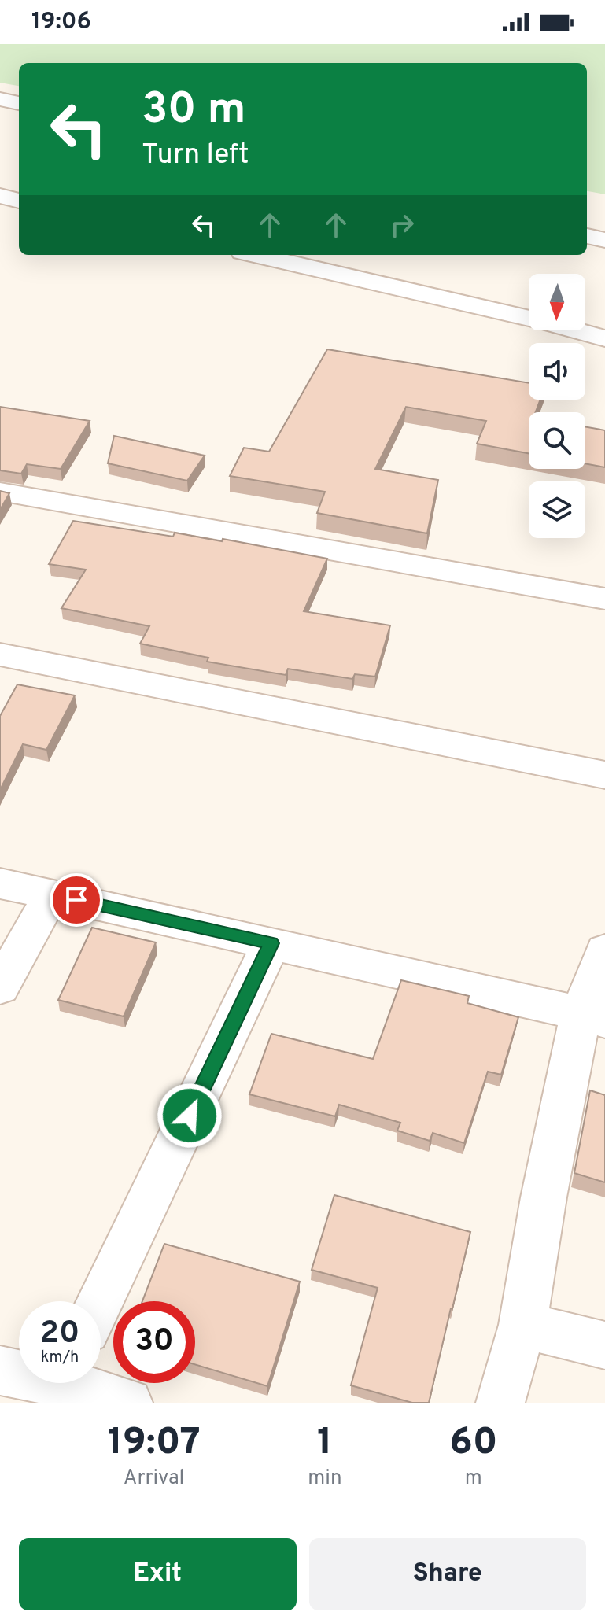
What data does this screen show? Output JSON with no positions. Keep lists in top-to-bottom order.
{
  "north": "bottom",
  "page": {
    "status": "19:06",
    "turn": ["30 m", "Turn left"],
    "speed": "20 km/h",
    "limit": "30",
    "eta": [
      "19:07",
      "Arrival",
      "1",
      "min",
      "60",
      "m"
    ],
    "buttons": ["Exit", "Share"]
  }
}
